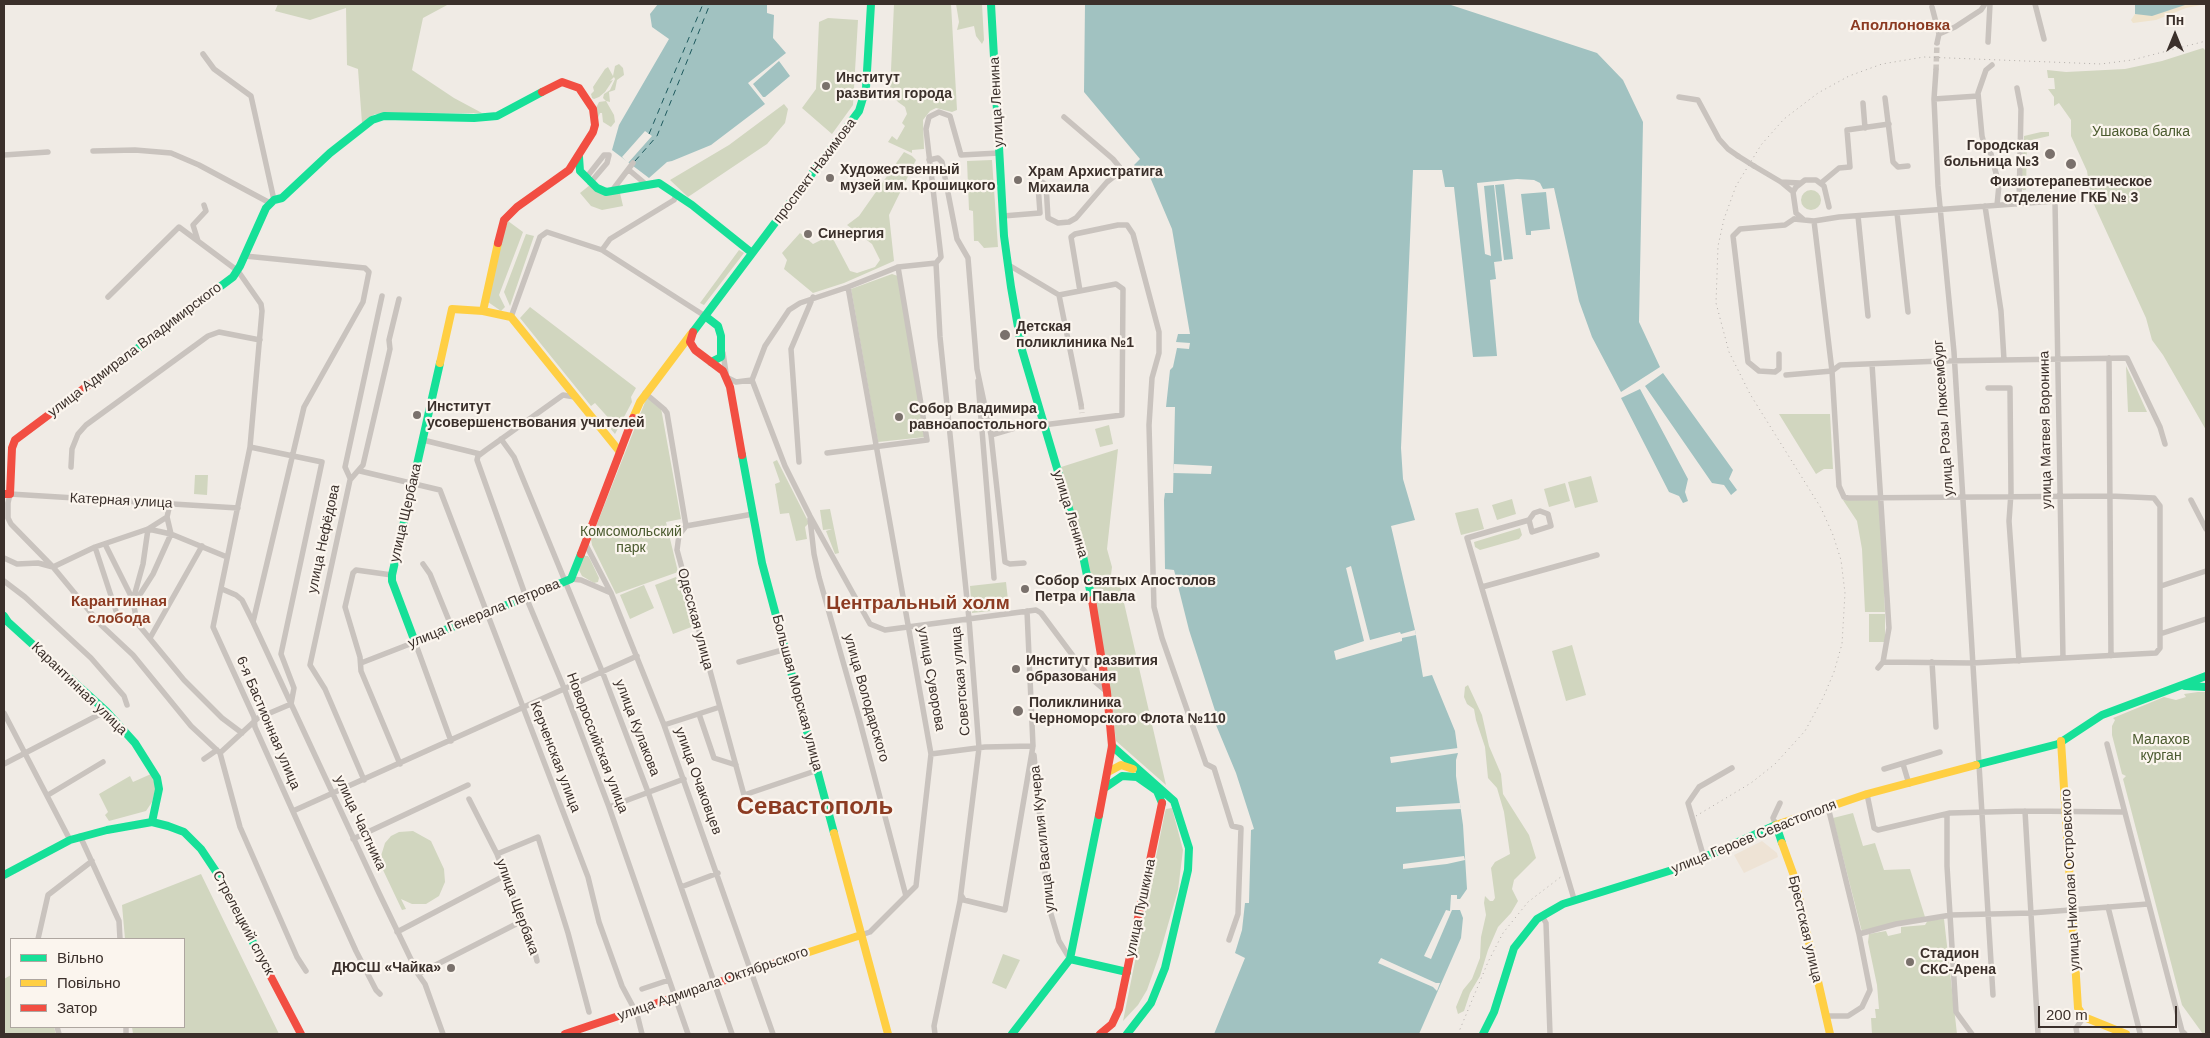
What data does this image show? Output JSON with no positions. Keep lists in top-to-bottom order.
{
  "streets": {
    "main road": [
      "улица Ленина",
      "проспект Нахимова",
      "улица Адмирала Владимирского",
      "улица Щербака",
      "улица Генерала Петрова",
      "Карантинная улица",
      "Большая Морская улица",
      "улица Героев Севастополя",
      "улица Николая Островского",
      "улица Пушкина",
      "Стрелецкий спуск",
      "Брестская улица",
      "улица Адмирала Октябрьского"
    ],
    "street": [
      "улица Розы Люксембург",
      "улица Матвея Воронина",
      "Катерная улица",
      "улица Нефёдова",
      "Одесская улица",
      "улица Суворова",
      "Советская улица",
      "улица Володарского",
      "6-я Бастионная улица",
      "улица Кулакова",
      "Новороссийская улица",
      "Керченская улица",
      "улица Очаковцев",
      "улица Частника",
      "улица Василия Кучера"
    ]
  },
  "crossings": [
    ["улица Ленина", "Советская улица"],
    ["улица Ленина", "улица Василия Кучера"],
    ["улица Ленина", "улица Пушкина"],
    ["проспект Нахимова", "улица Генерала Петрова"],
    ["улица Адмирала Владимирского", "Катерная улица"],
    ["улица Адмирала Владимирского", "6-я Бастионная улица"],
    ["улица Розы Люксембург", "улица Героев Севастополя"],
    ["Катерная улица", "6-я Бастионная улица"],
    ["улица Щербака", "улица Генерала Петрова"],
    ["улица Щербака", "Керченская улица"],
    ["улица Генерала Петрова", "улица Кулакова"],
    ["улица Генерала Петрова", "Новороссийская улица"],
    ["улица Генерала Петрова", "Керченская улица"],
    ["улица Генерала Петрова", "улица Очаковцев"],
    ["Одесская улица", "Большая Морская улица"],
    ["улица Суворова", "Большая Морская улица"],
    ["улица Суворова", "улица Володарского"],
    ["улица Суворова", "улица Адмирала Октябрьского"],
    ["Карантинная улица", "Стрелецкий спуск"],
    ["Большая Морская улица", "улица Адмирала Октябрьского"],
    ["6-я Бастионная улица", "улица Частника"],
    ["улица Кулакова", "улица Адмирала Октябрьского"],
    ["Новороссийская улица", "улица Адмирала Октябрьского"],
    ["Керченская улица", "улица Адмирала Октябрьского"],
    ["улица Очаковцев", "улица Адмирала Октябрьского"],
    ["улица Героев Севастополя", "улица Николая Островского"],
    ["улица Героев Севастополя", "Брестская улица"]
  ],
  "districts": [
    "Аполлоновка",
    "Карантинная слобода",
    "Центральный холм",
    "Севастополь"
  ],
  "parks": ["Ушакова балка", "Комсомольский парк", "Малахов курган"],
  "places": [
    "Институт развития города",
    "Городская больница №3",
    "Физиотерапевтическое отделение ГКБ № 3",
    "Художественный музей им. Крошицкого",
    "Храм Архистратига Михаила",
    "Синергия",
    "Детская поликлиника №1",
    "Институт усовершенствования учителей",
    "Собор Владимира равноапостольного",
    "Собор Святых Апостолов Петра и Павла",
    "Институт развития образования",
    "Поликлиника Черноморского Флота №110",
    "Стадион СКС-Арена",
    "ДЮСШ «Чайка»"
  ],
  "legend": ["Вільно", "Повільно", "Затор"],
  "scale_bar": "200 m",
  "north": "top"
}
